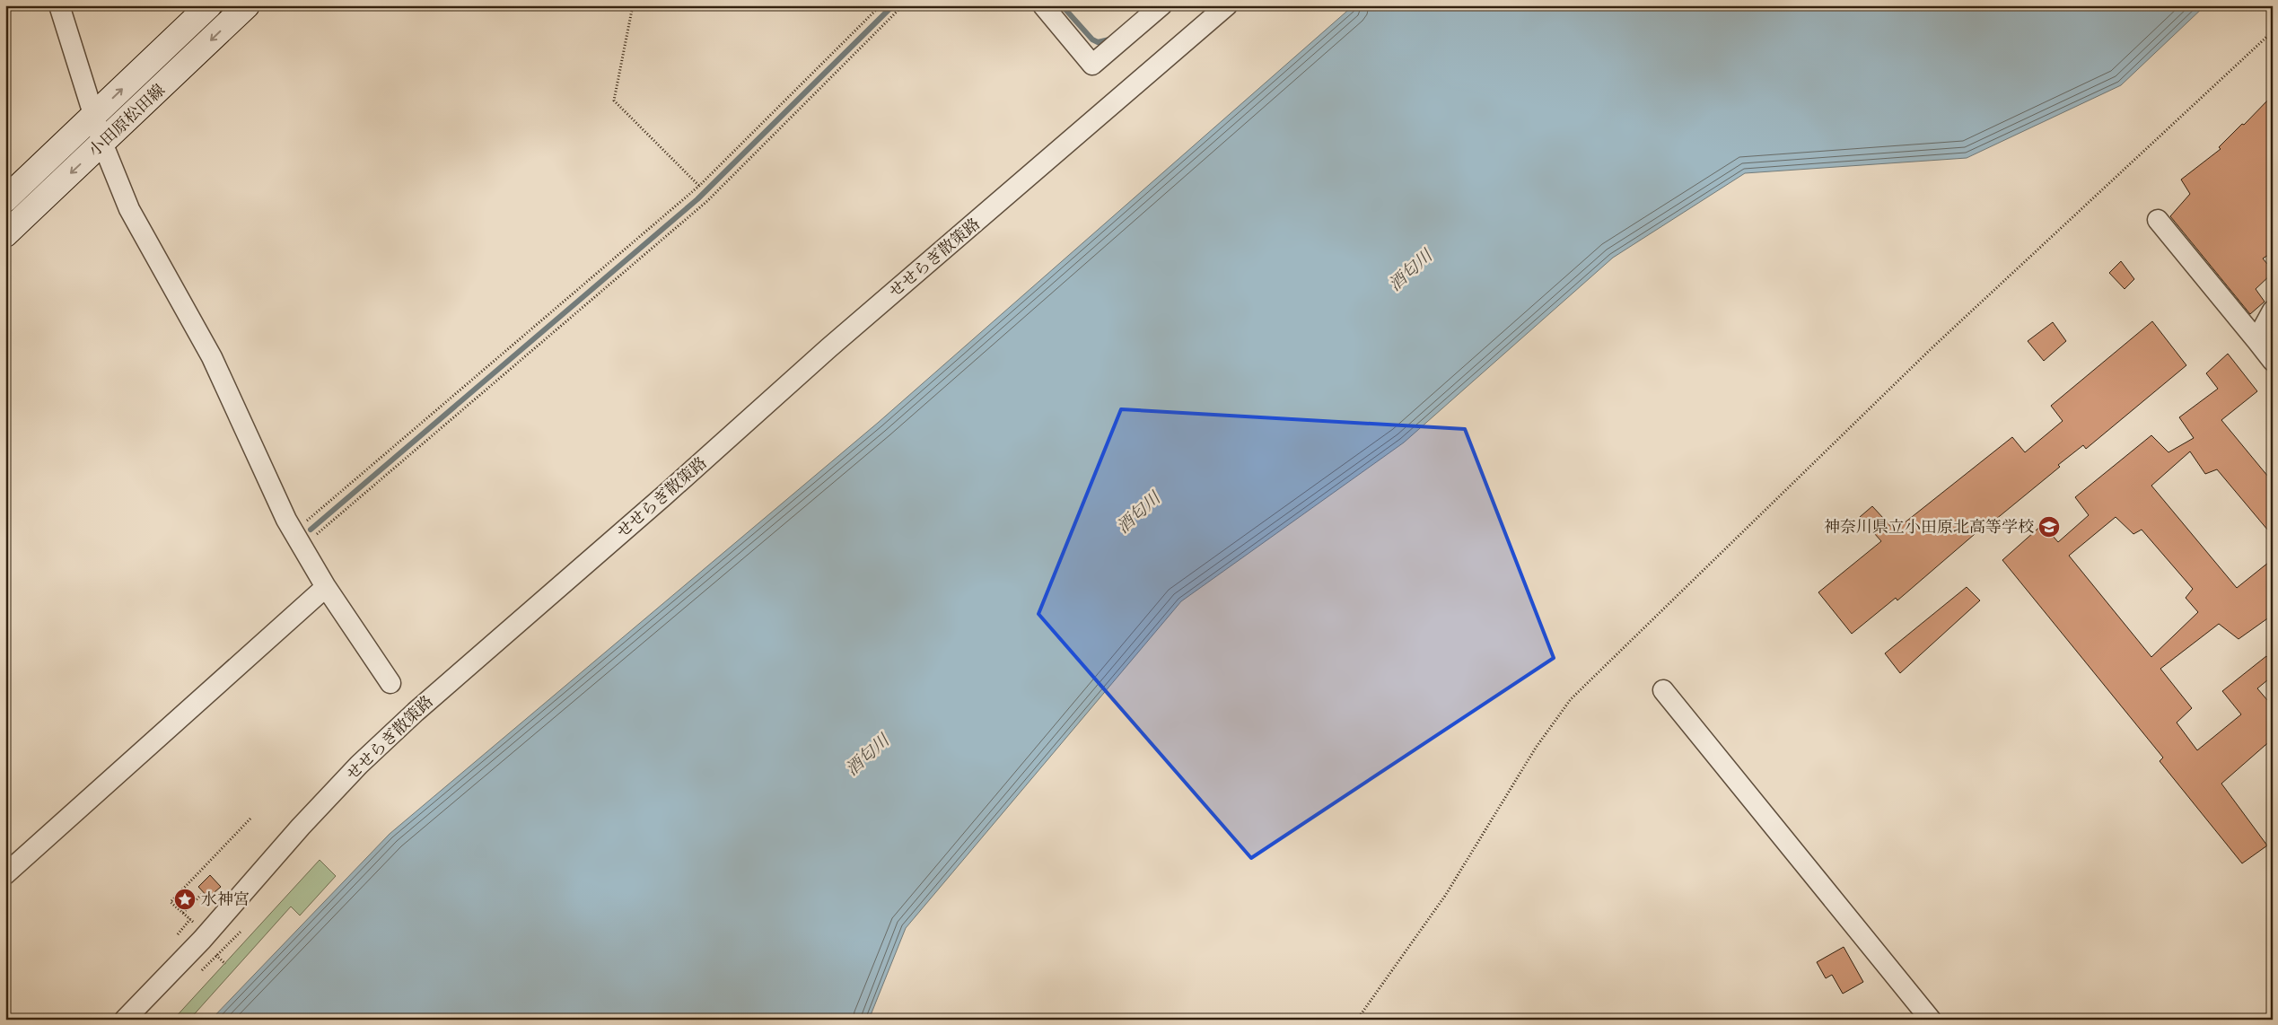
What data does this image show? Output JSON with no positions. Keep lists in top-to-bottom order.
{
  "streets": {
    "main road": ["小田原松田線"],
    "street": ["せせらぎ散策路"]
  },
  "water": ["酒匂川"],
  "places": {
    "school or university": ["神奈川県立小田原北高等学校"],
    "place": ["水神宮"]
  }
}
